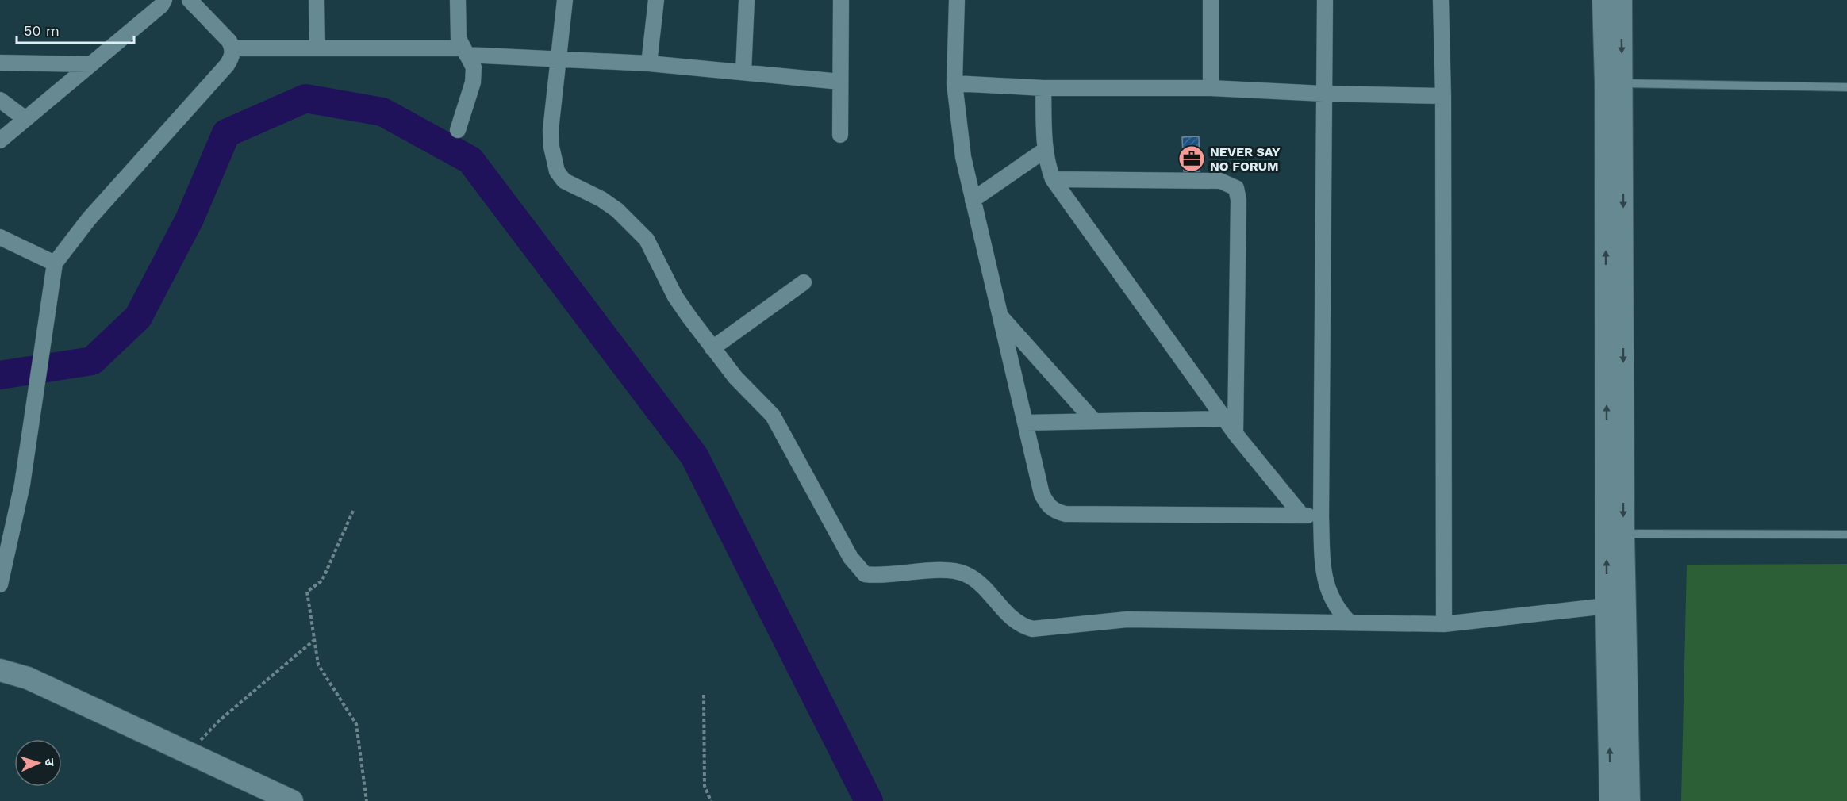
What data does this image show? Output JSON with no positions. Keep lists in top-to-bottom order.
{
  "places": {
    "office": ["NEVER SAY NO FORUM"]
  },
  "scale_bar": "50 m",
  "north": "right"
}
